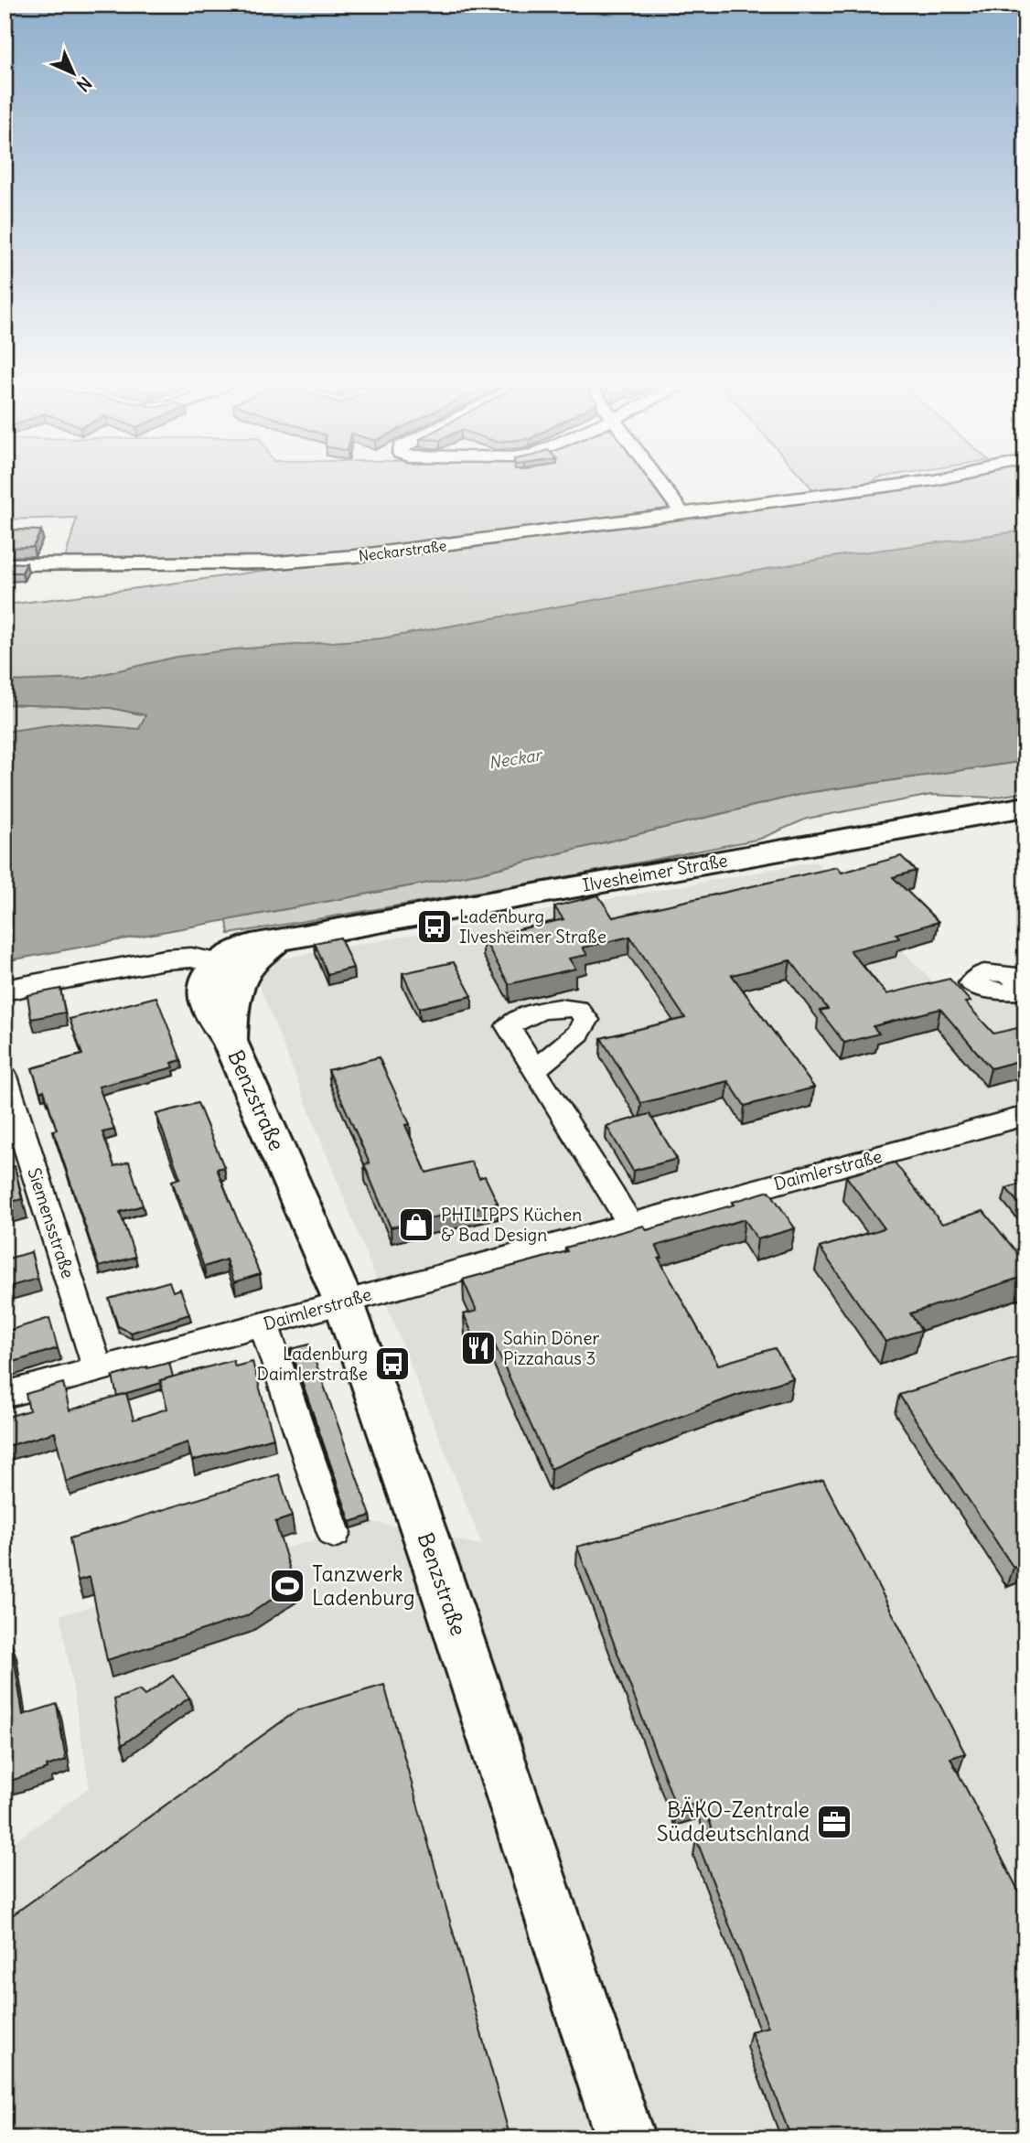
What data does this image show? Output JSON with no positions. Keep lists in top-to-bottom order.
{
  "streets": {
    "main road": ["Ilvesheimer Straße", "Benzstraße"],
    "street": ["Neckarstraße", "Daimlerstraße", "Siemensstraße"]
  },
  "crossings": [
    ["Ilvesheimer Straße", "Benzstraße"],
    ["Benzstraße", "Daimlerstraße"],
    ["Daimlerstraße", "Siemensstraße"]
  ],
  "water": ["Neckar"],
  "places": {
    "bus stop": ["Ladenburg Ilvesheimer Straße", "Ladenburg Daimlerstraße"],
    "shop": ["PHILIPPS Küchen & Bad Design"],
    "restaurant": ["Sahin Döner Pizzahaus 3"],
    "sports": ["Tanzwerk Ladenburg"],
    "office": ["BÄKO-Zentrale Süddeutschland"]
  },
  "north": "bottom right"
}
